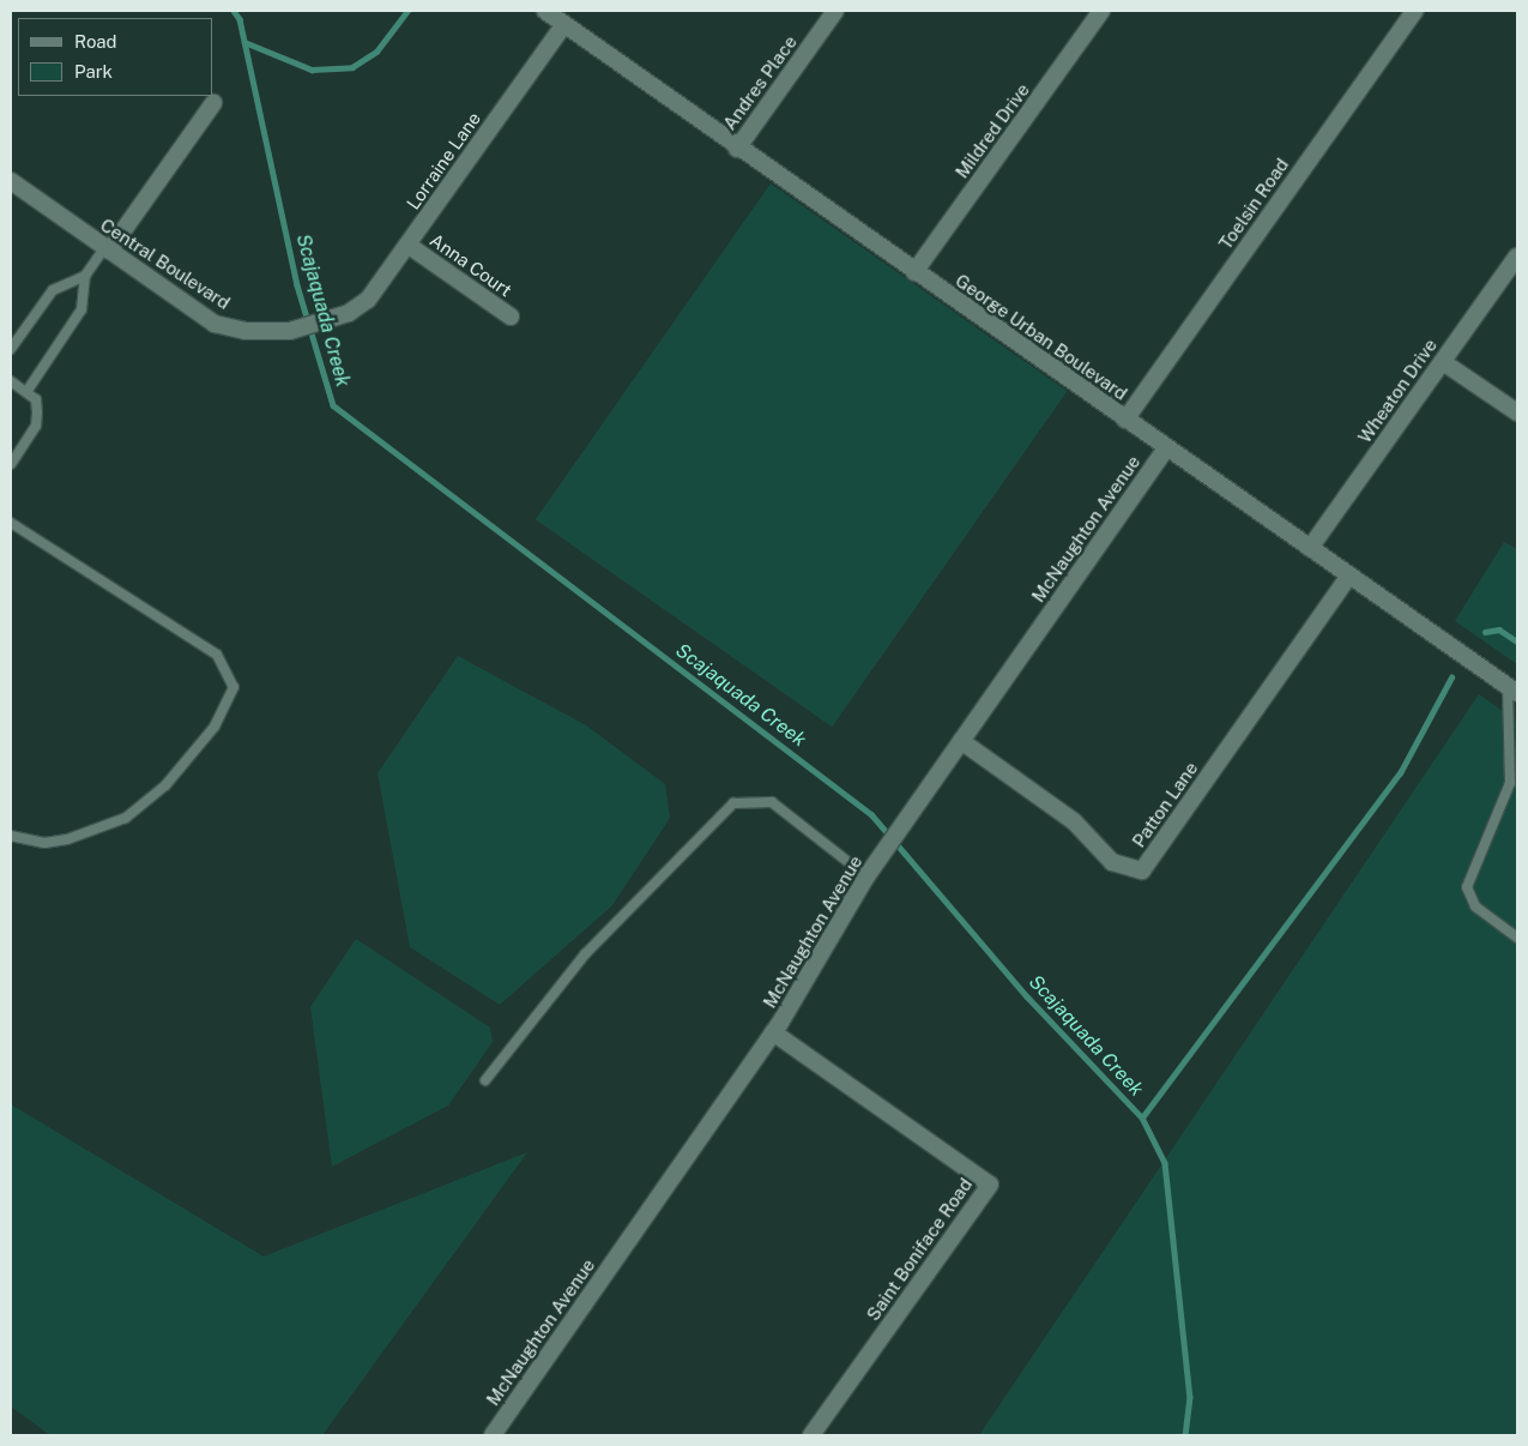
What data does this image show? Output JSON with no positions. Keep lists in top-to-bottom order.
{
  "streets": {
    "street": [
      "Andres Place",
      "Mildred Drive",
      "Lorraine Lane",
      "Toelsin Road",
      "Central Boulevard",
      "Anna Court",
      "George Urban Boulevard",
      "Wheaton Drive",
      "McNaughton Avenue",
      "Patton Lane",
      "Saint Boniface Road"
    ]
  },
  "crossings": [
    ["Andres Place", "George Urban Boulevard"],
    ["Mildred Drive", "George Urban Boulevard"],
    ["Lorraine Lane", "Central Boulevard"],
    ["Lorraine Lane", "Anna Court"],
    ["Lorraine Lane", "George Urban Boulevard"],
    ["Toelsin Road", "George Urban Boulevard"],
    ["George Urban Boulevard", "Wheaton Drive"],
    ["George Urban Boulevard", "McNaughton Avenue"],
    ["George Urban Boulevard", "Patton Lane"],
    ["McNaughton Avenue", "Patton Lane"],
    ["McNaughton Avenue", "Saint Boniface Road"]
  ],
  "water": ["Scajaquada Creek"],
  "legend": ["Road", "Park"]
}
